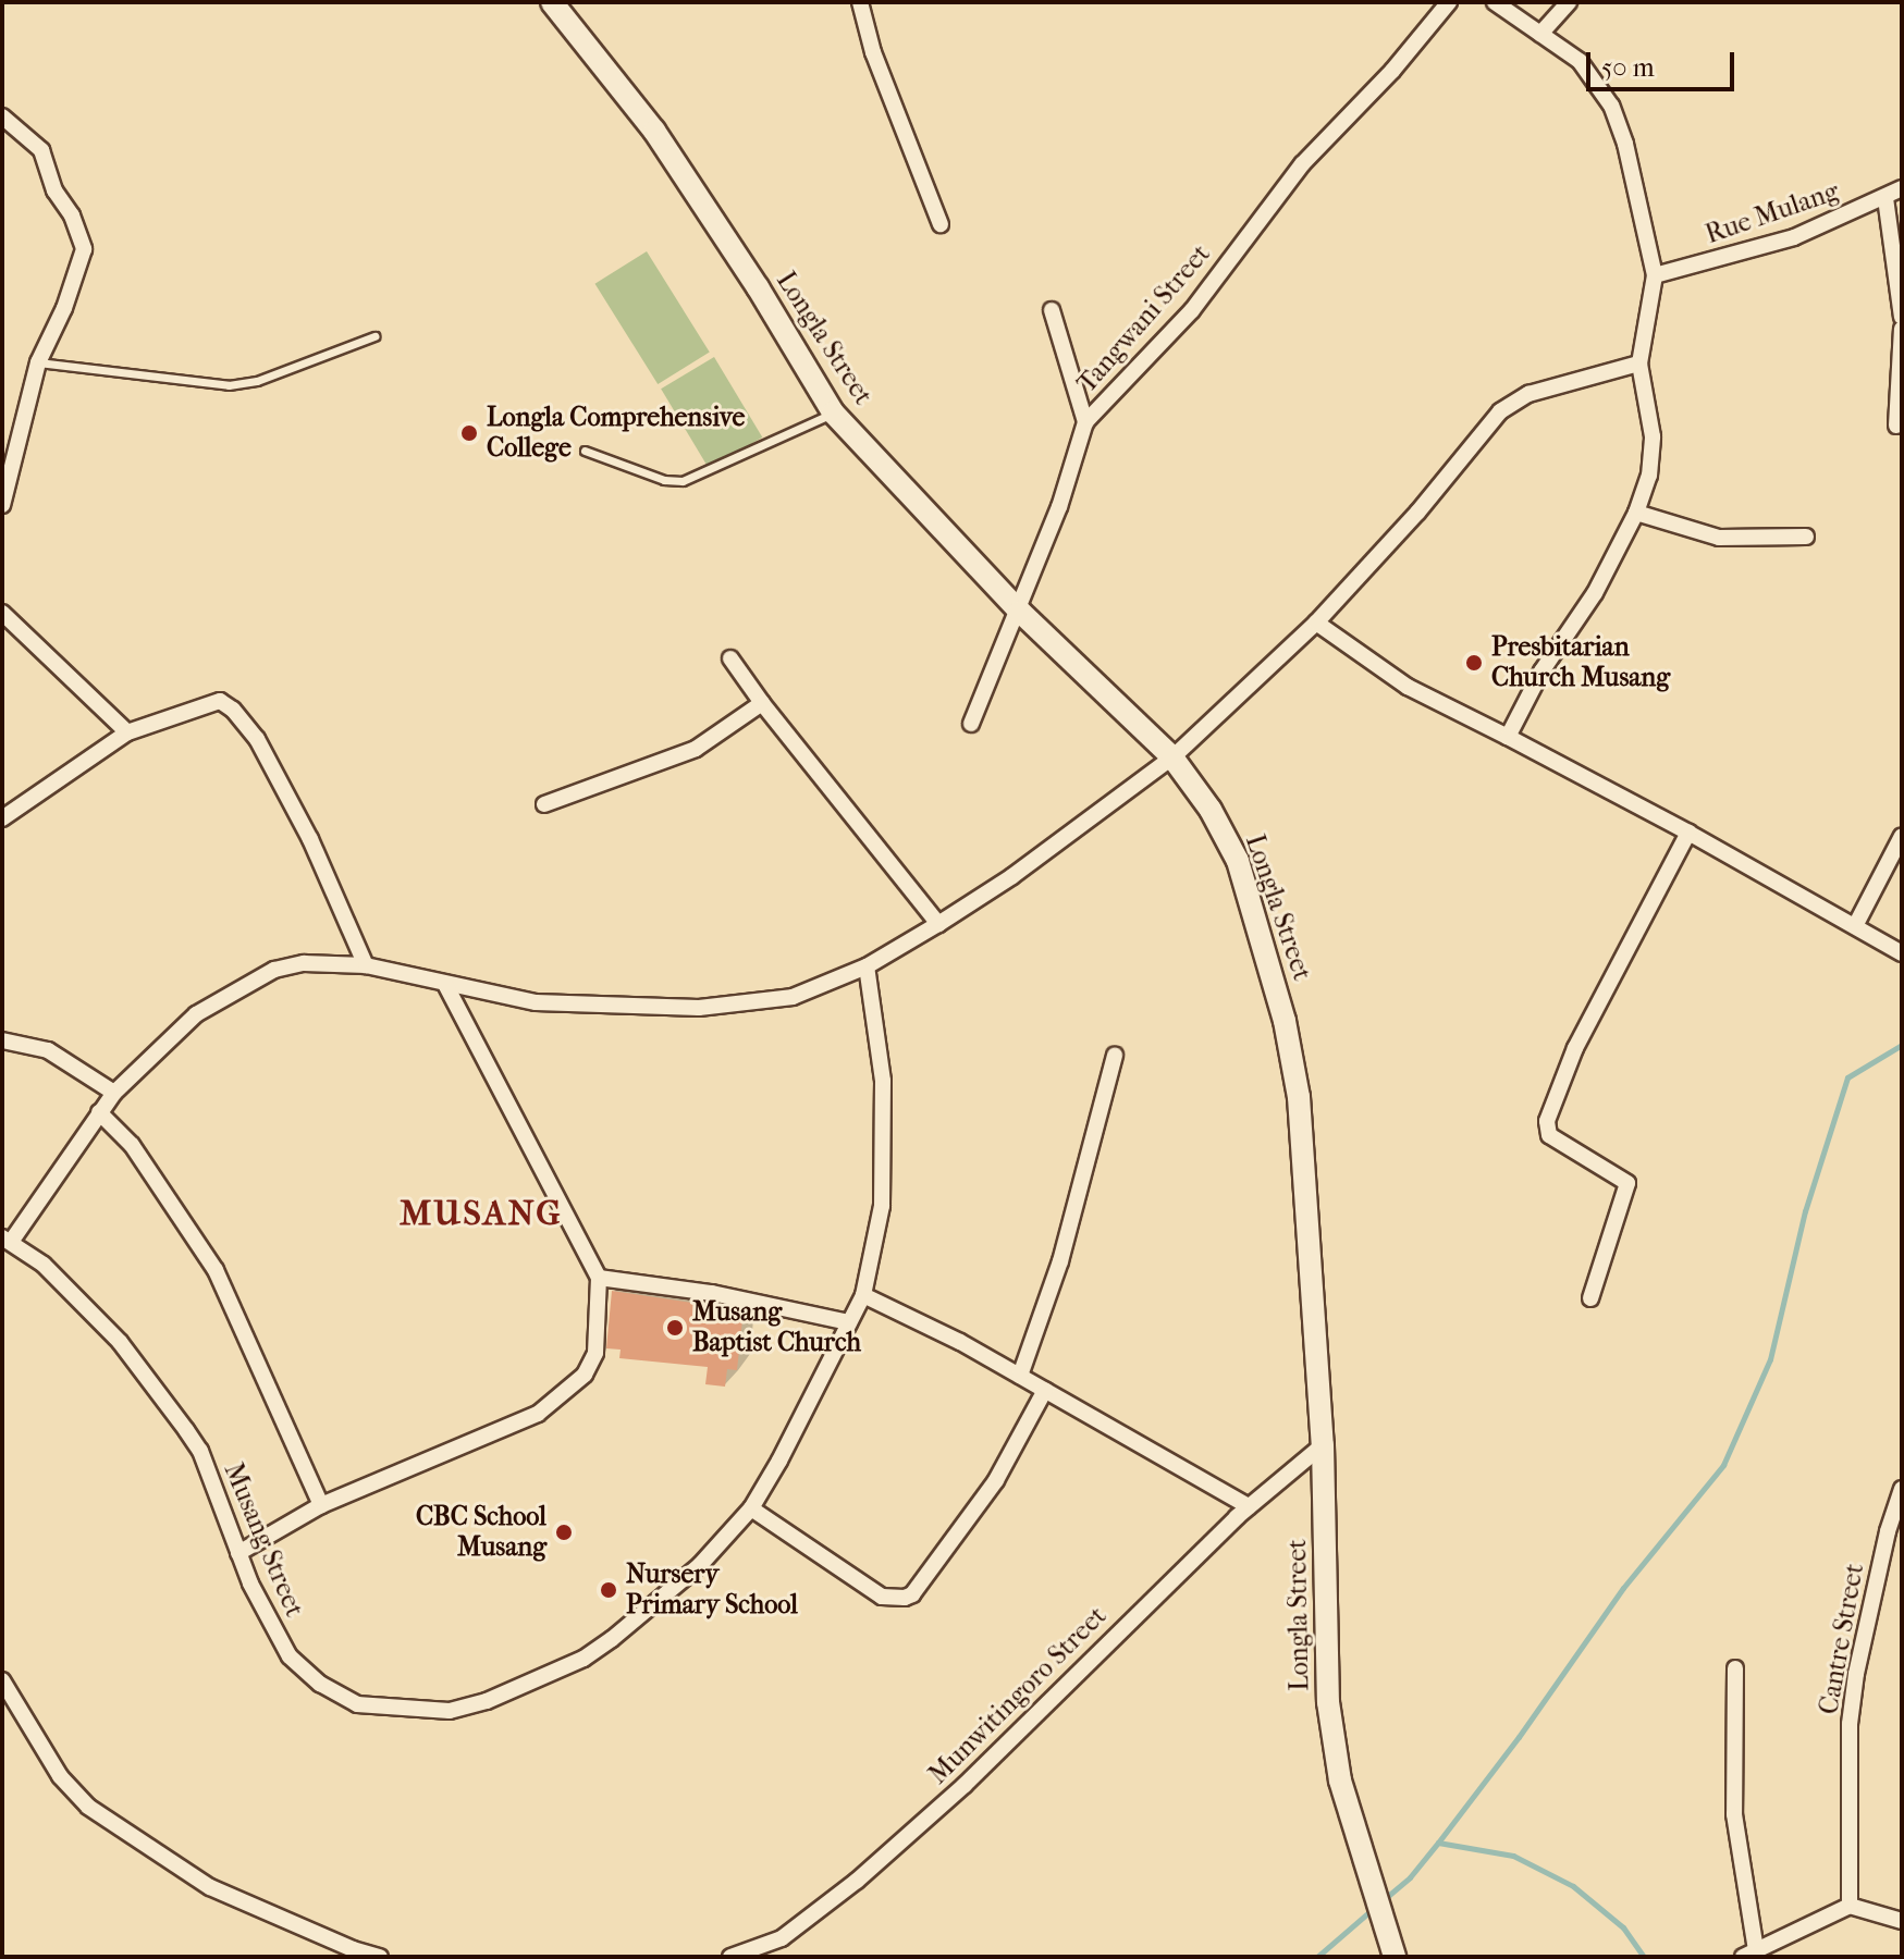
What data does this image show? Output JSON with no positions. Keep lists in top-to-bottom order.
{
  "streets": {
    "main road": ["Longla Street"],
    "street": [
      "Rue Mulang",
      "Tangwani Street",
      "Musang Street",
      "Cantre Street",
      "Munwitingoro Street"
    ]
  },
  "crossings": [
    ["Tangwani Street", "Longla Street"],
    ["Longla Street", "Munwitingoro Street"]
  ],
  "districts": ["MUSANG"],
  "places": [
    "Longla Comprehensive College",
    "Presbitarian Church Musang",
    "Musang Baptist Church",
    "CBC School Musang",
    "Nursery Primary School"
  ],
  "scale_bar": "50 m"
}
